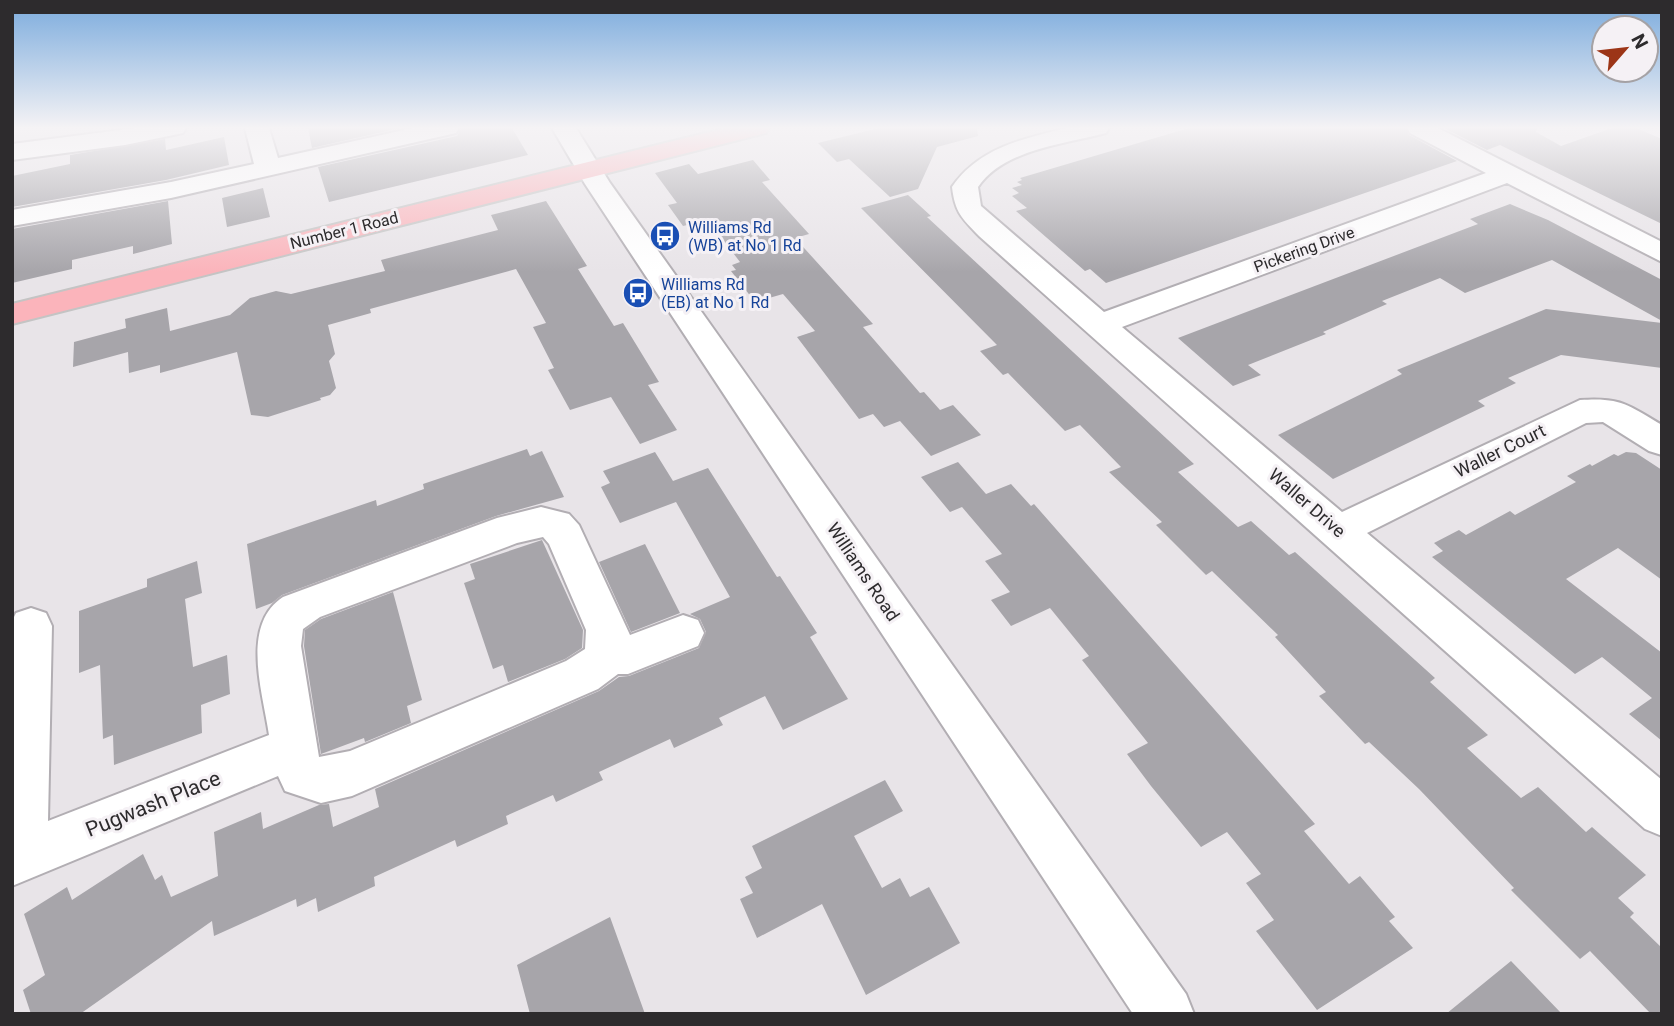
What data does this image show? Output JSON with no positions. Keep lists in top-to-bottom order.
{
  "streets": {
    "main road": ["Number 1 Road"],
    "street": [
      "Pickering Drive",
      "Waller Court",
      "Waller Drive",
      "Williams Road",
      "Pugwash Place"
    ]
  },
  "crossings": [
    ["Pickering Drive", "Waller Drive"],
    ["Waller Court", "Waller Drive"]
  ],
  "places": {
    "bus stop": ["Williams Rd (WB) at No 1 Rd", "Williams Rd (EB) at No 1 Rd"]
  },
  "north": "top right"
}
